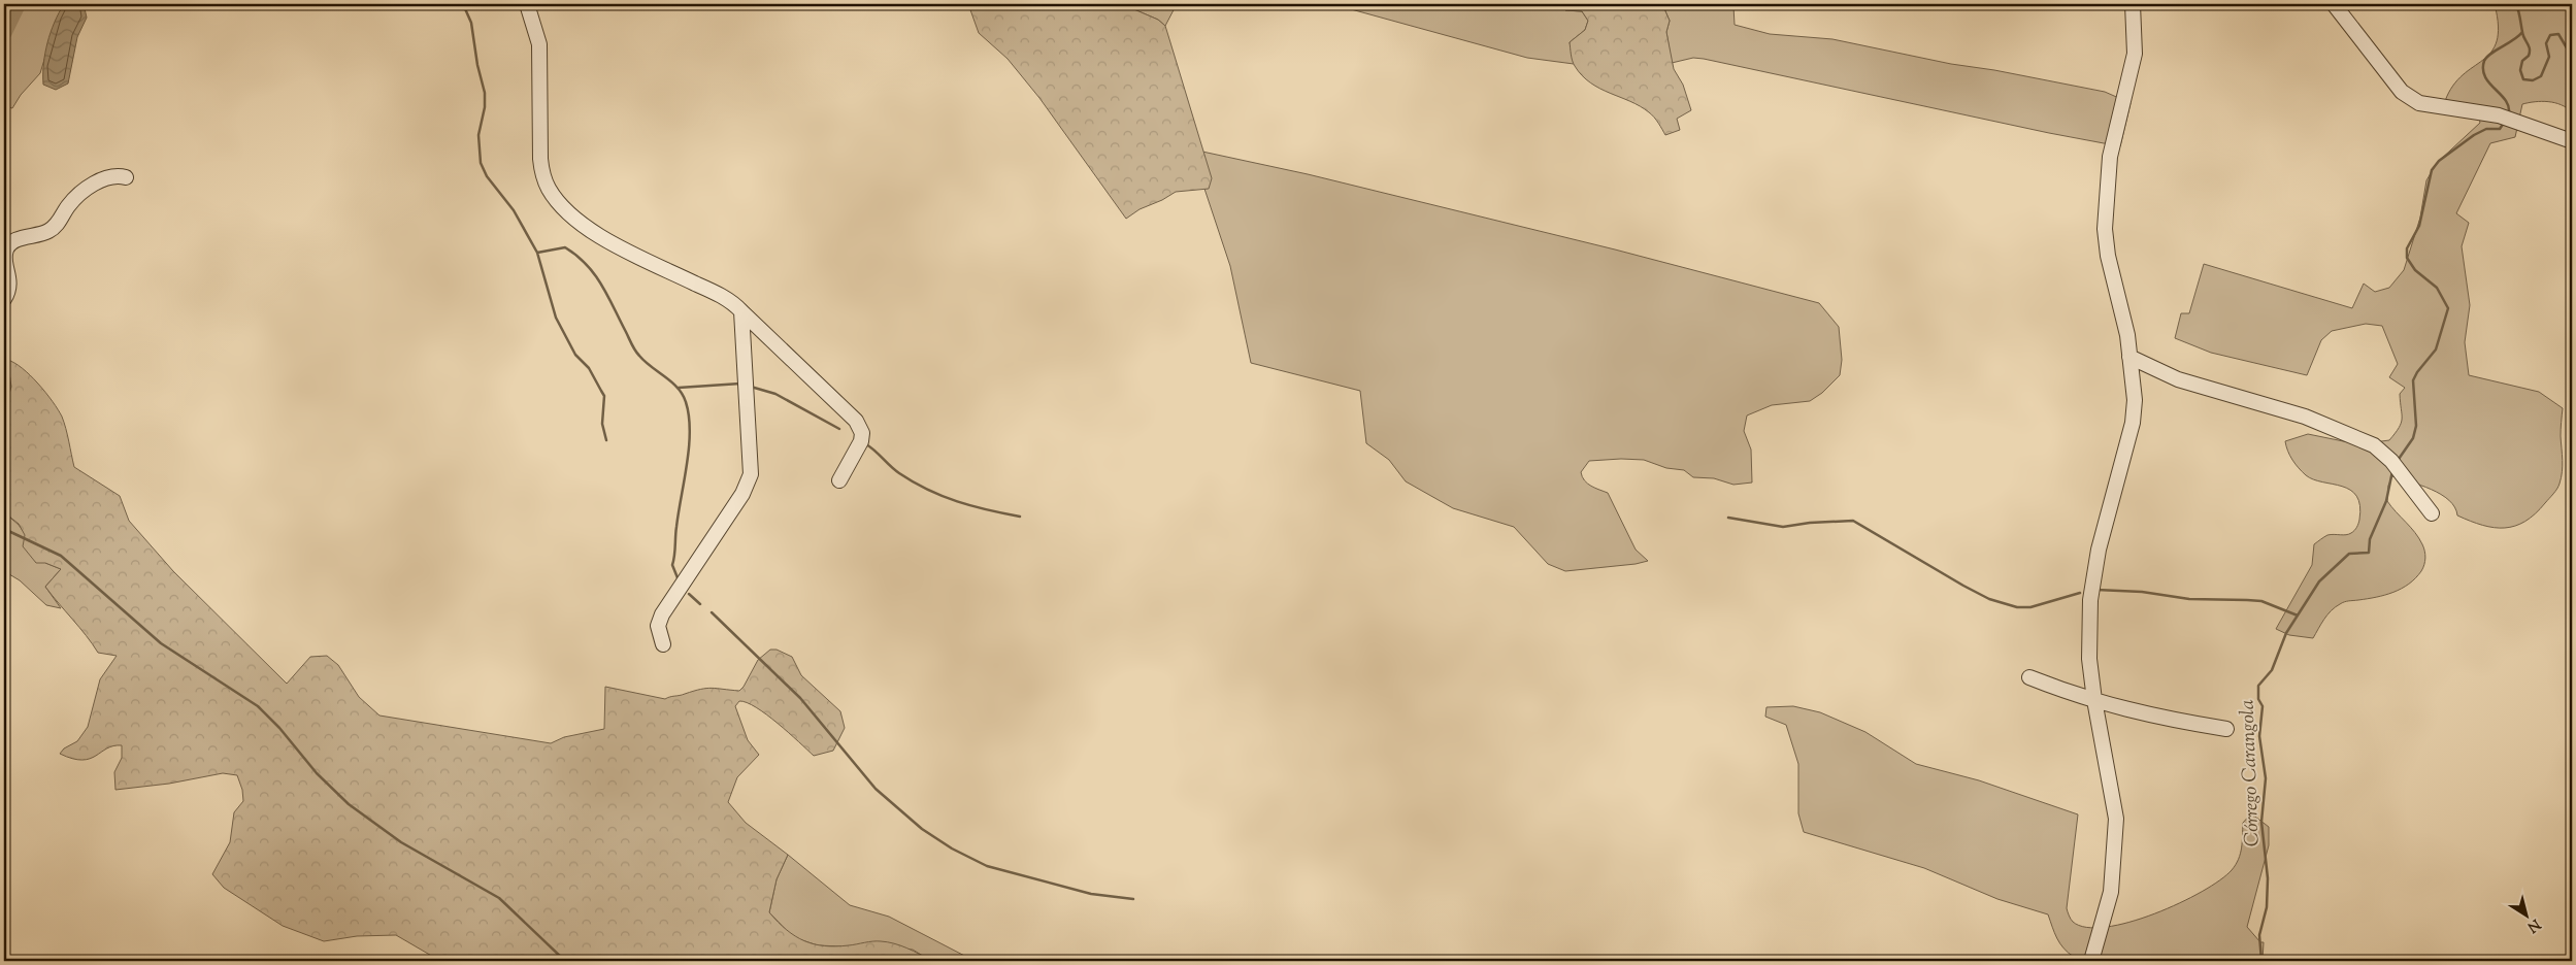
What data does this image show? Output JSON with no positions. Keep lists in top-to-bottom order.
{
  "water": ["Córrego Carangola"],
  "north": "bottom right"
}
